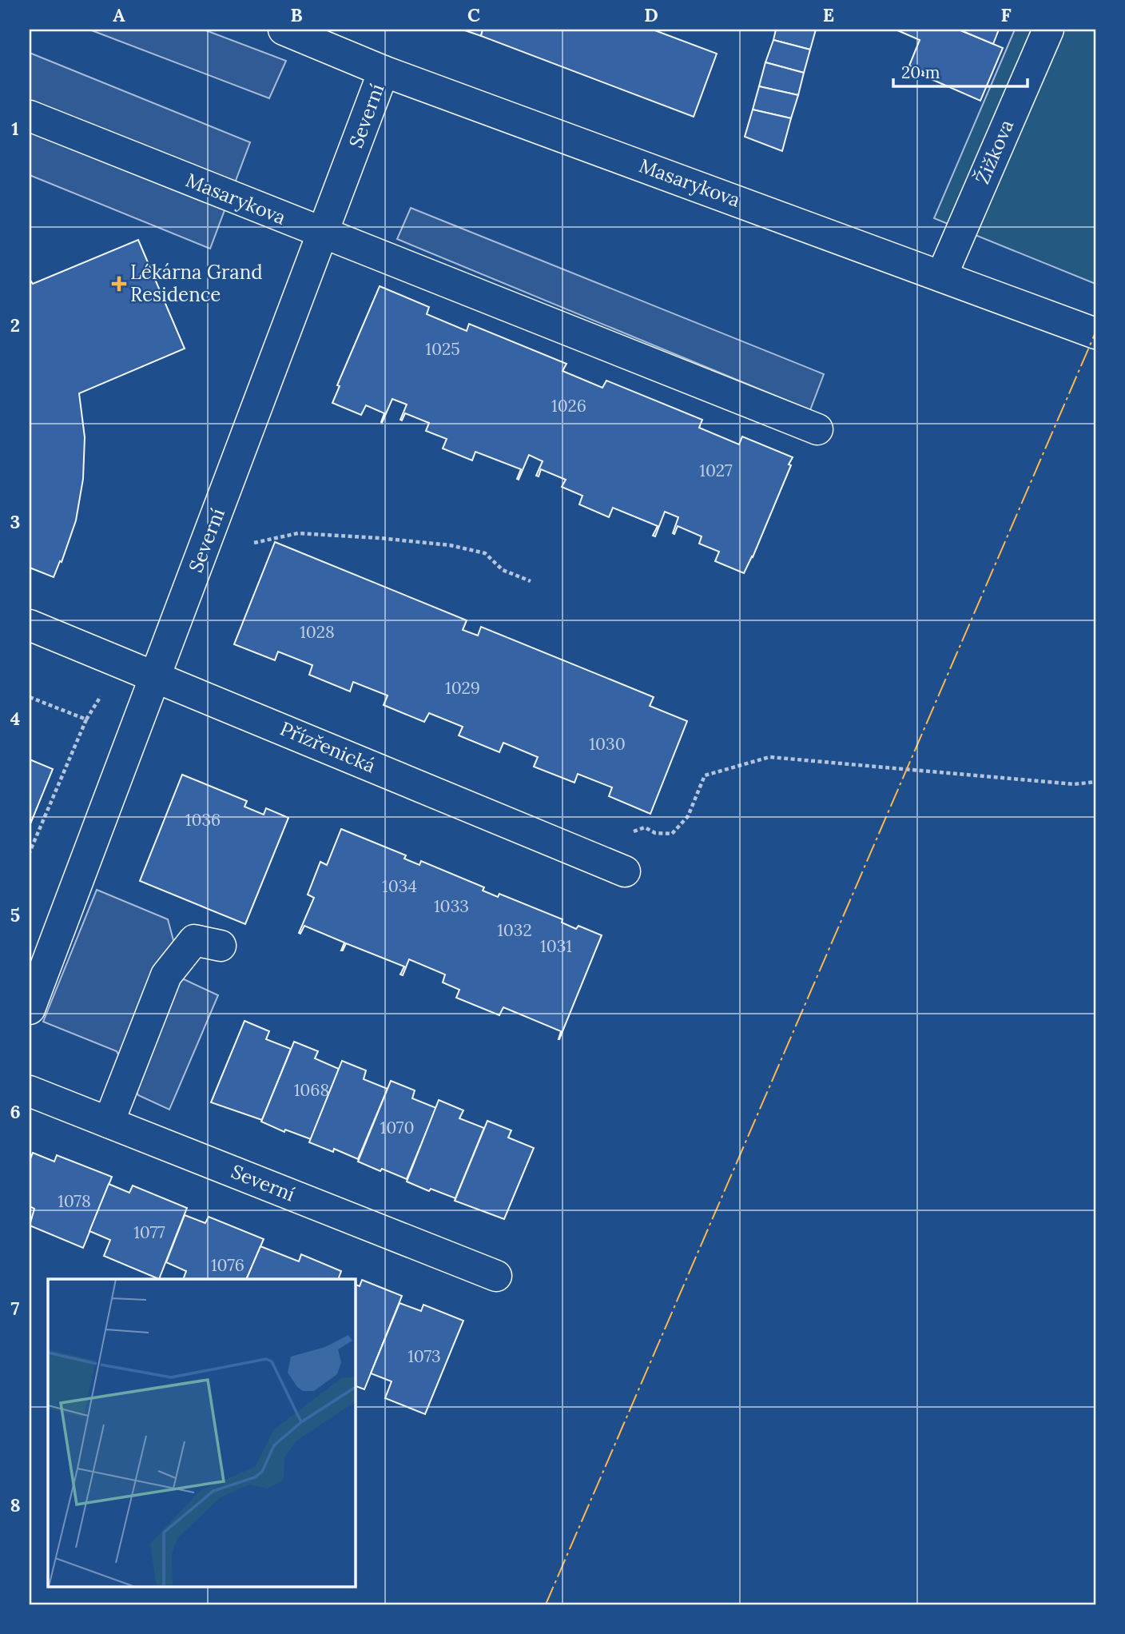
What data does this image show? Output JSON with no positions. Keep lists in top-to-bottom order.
{
  "streets": {
    "street": [
      "Severní",
      "Žižkova",
      "Masarykova",
      "Přízřenická"
    ]
  },
  "crossings": [
    ["Severní", "Masarykova"],
    ["Severní", "Přízřenická"],
    ["Žižkova", "Masarykova"]
  ],
  "places": {
    "health": ["Lékárna Grand Residence"]
  },
  "house_numbers": [
    "1025",
    "1026",
    "1027",
    "1028",
    "1029",
    "1030",
    "1036",
    "1034",
    "1033",
    "1032",
    "1031",
    "1068",
    "1070",
    "1078",
    "1077",
    "1076",
    "1073"
  ],
  "scale_bar": "20 m",
  "grid": {
    "columns": [
      "A",
      "B",
      "C",
      "D",
      "E",
      "F"
    ],
    "rows": [
      "1",
      "2",
      "3",
      "4",
      "5",
      "6",
      "7",
      "8"
    ]
  }
}
